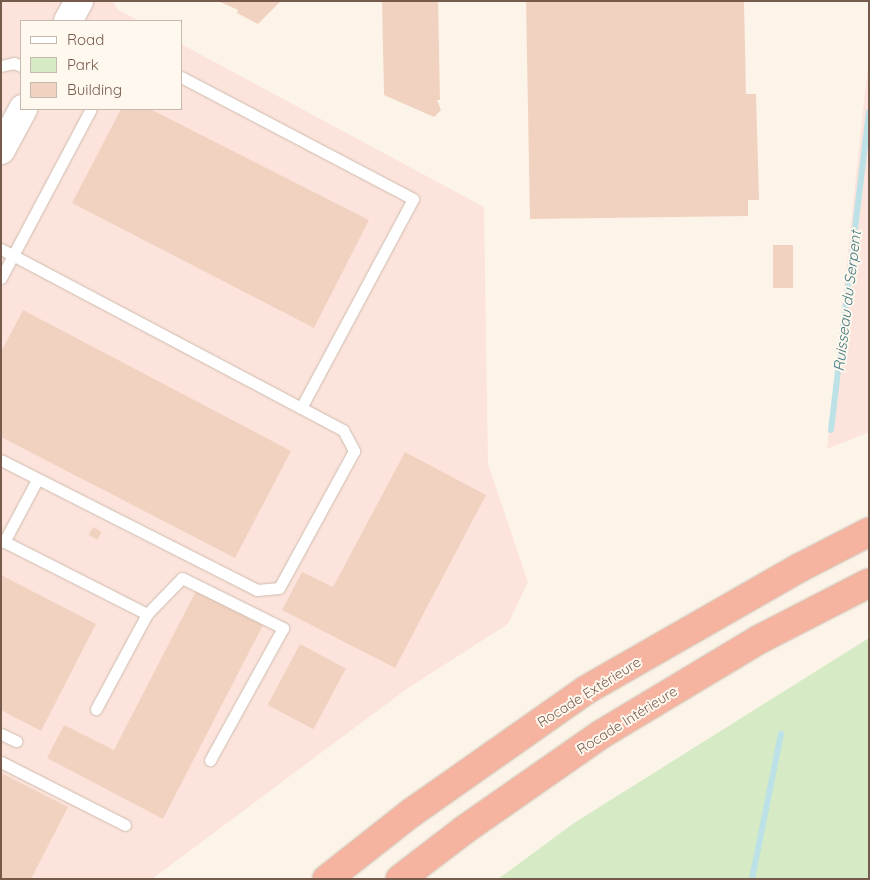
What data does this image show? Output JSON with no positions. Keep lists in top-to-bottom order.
{
  "streets": {
    "highway": ["Rocade Extérieure", "Rocade Intérieure"]
  },
  "water": ["Ruisseau du Serpent"],
  "legend": ["Road", "Park", "Building"]
}
